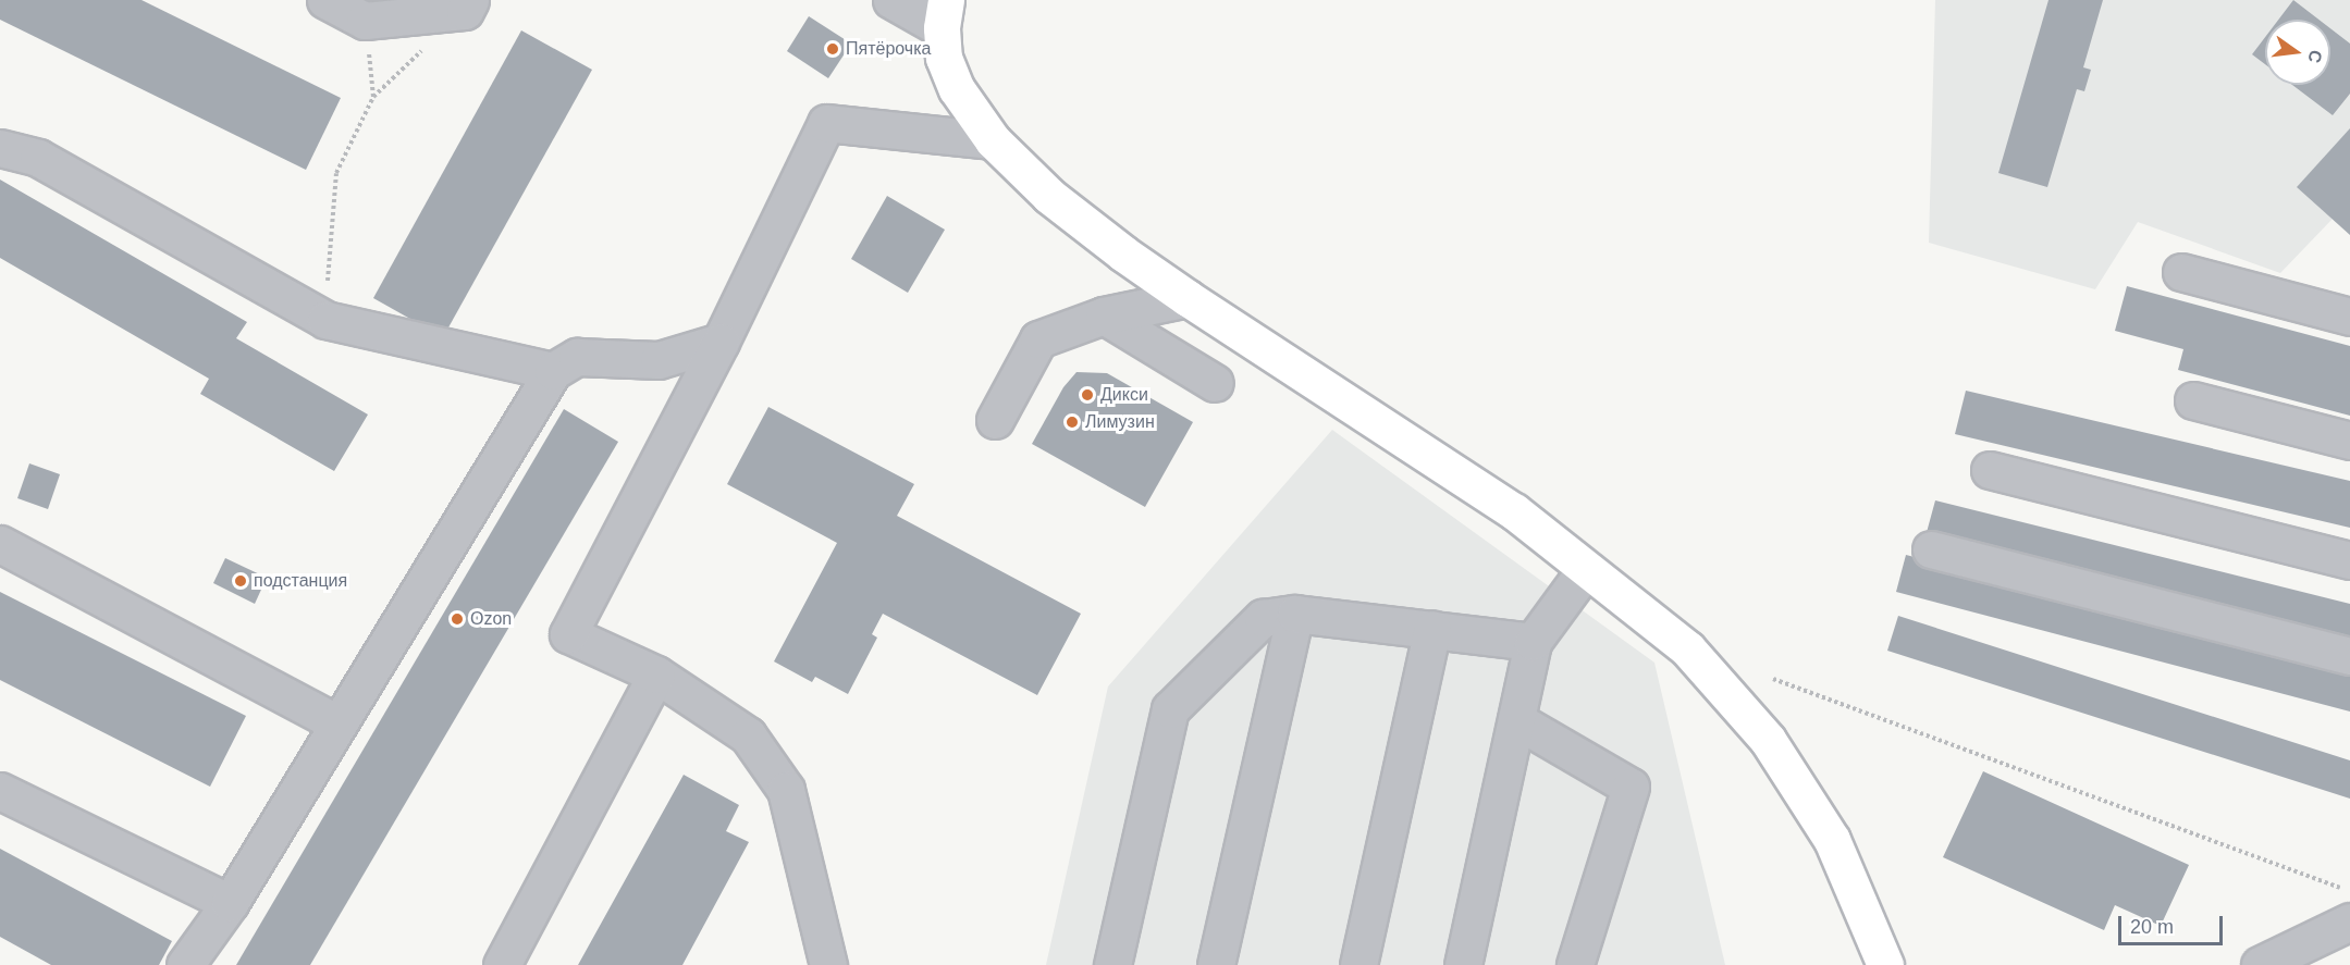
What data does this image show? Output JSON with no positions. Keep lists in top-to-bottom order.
{
  "places": [
    "Пятёрочка",
    "Дикси",
    "Лимузин",
    "подстанция",
    "Ozon"
  ],
  "scale_bar": "20 m",
  "north": "right"
}
